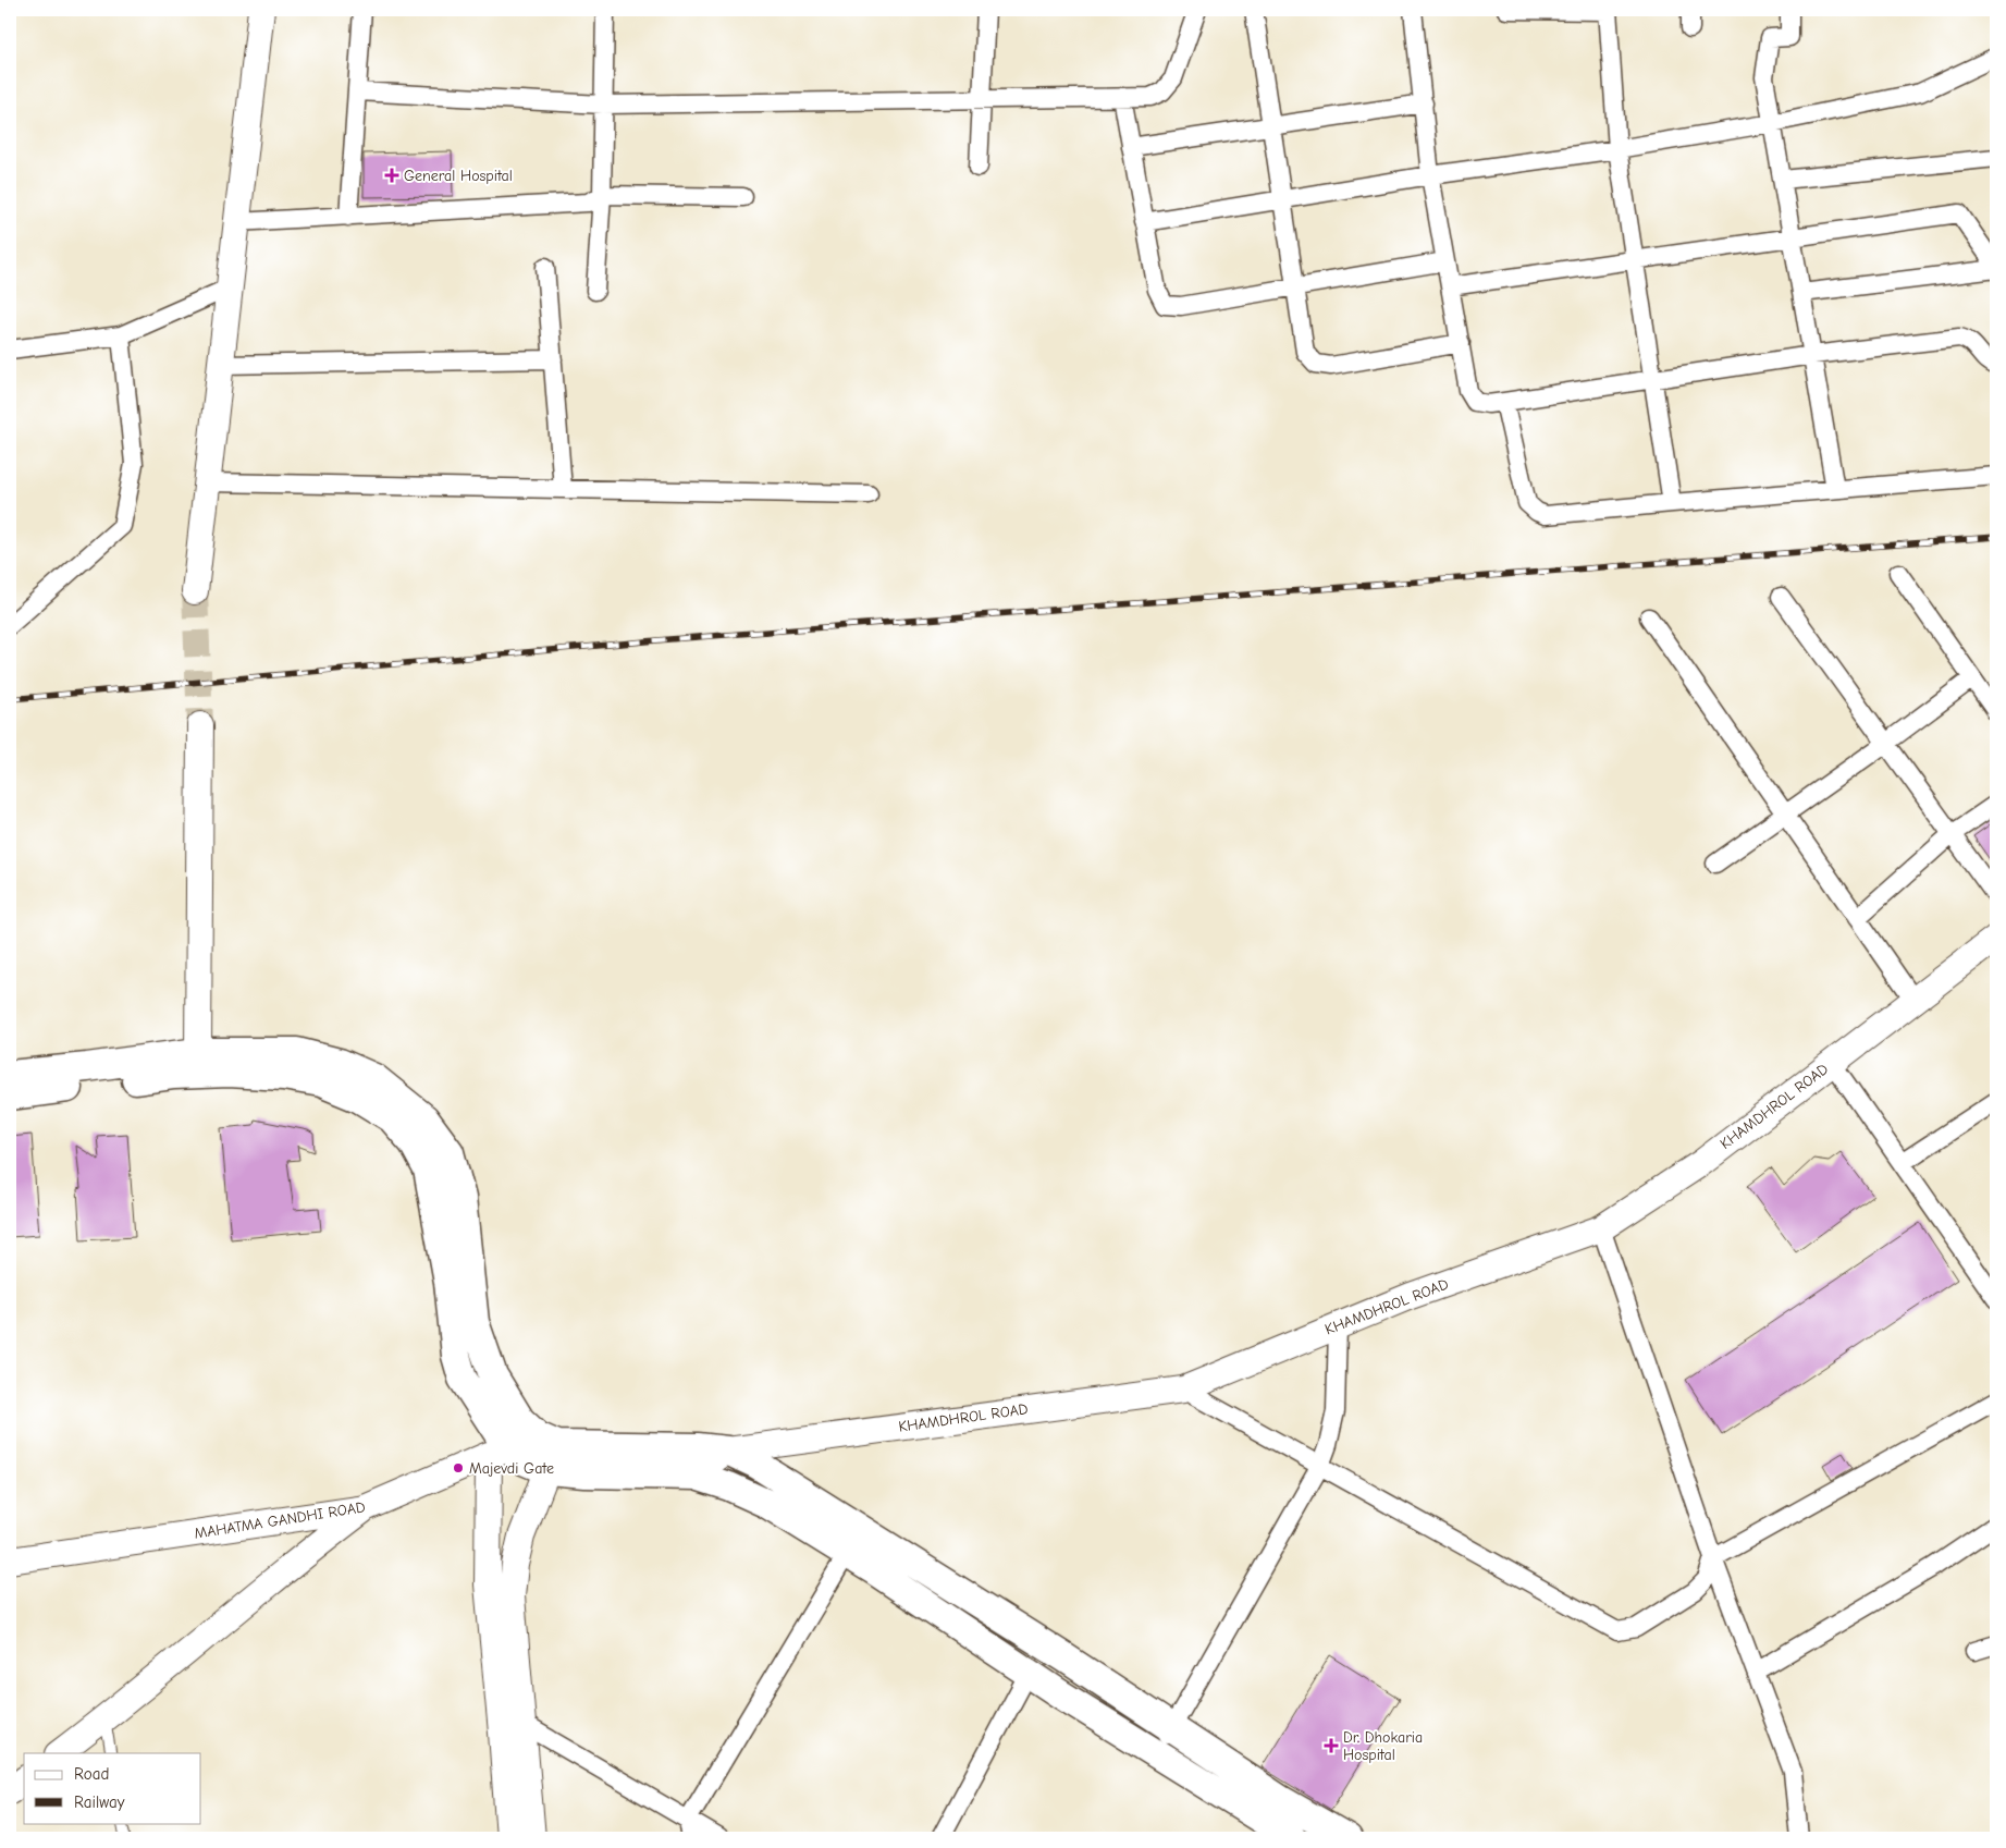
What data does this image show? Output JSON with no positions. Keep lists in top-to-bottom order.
{
  "streets": {
    "main road": ["KHAMDHROL ROAD", "MAHATMA GANDHI ROAD"]
  },
  "places": {
    "health": ["General Hospital", "Dr. Dhokaria Hospital"],
    "other": ["Majevdi Gate"]
  },
  "legend": ["Road", "Railway"]
}
